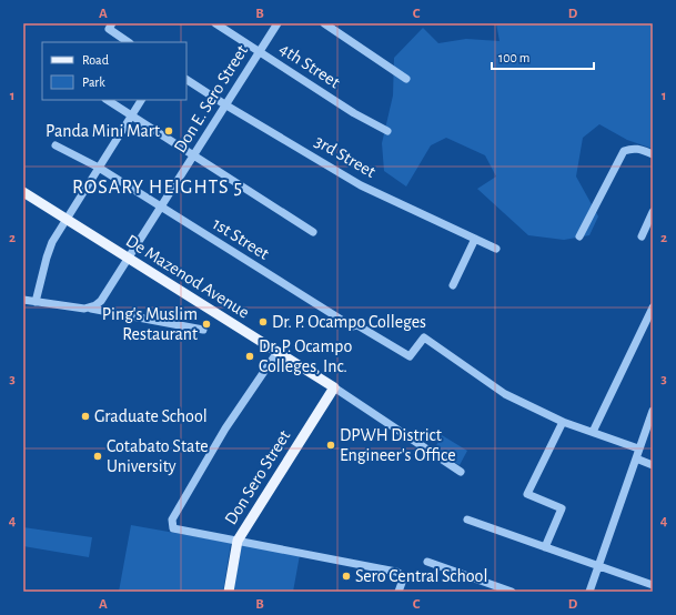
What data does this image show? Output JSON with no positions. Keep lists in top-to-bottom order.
{
  "streets": {
    "main road": ["De Mazenod Avenue", "Don Sero Street"],
    "street": [
      "4th Street",
      "Don E. Sero Street",
      "3rd Street",
      "1st Street"
    ]
  },
  "crossings": [
    ["4th Street", "Don E. Sero Street"],
    ["Don E. Sero Street", "3rd Street"],
    ["Don E. Sero Street", "1st Street"],
    ["Don E. Sero Street", "De Mazenod Avenue"],
    ["De Mazenod Avenue", "Don Sero Street"]
  ],
  "districts": ["ROSARY HEIGHTS 5"],
  "places": [
    "Panda Mini Mart",
    "Dr. P. Ocampo Colleges",
    "Ping's Muslim Restaurant",
    "Dr. P. Ocampo Colleges, Inc.",
    "Graduate School",
    "DPWH District Engineer's Office",
    "Cotabato State University",
    "Sero Central School"
  ],
  "legend": ["Road", "Park"],
  "scale_bar": "100 m",
  "grid": {
    "columns": [
      "A",
      "B",
      "C",
      "D"
    ],
    "rows": [
      "1",
      "2",
      "3",
      "4"
    ]
  }
}
